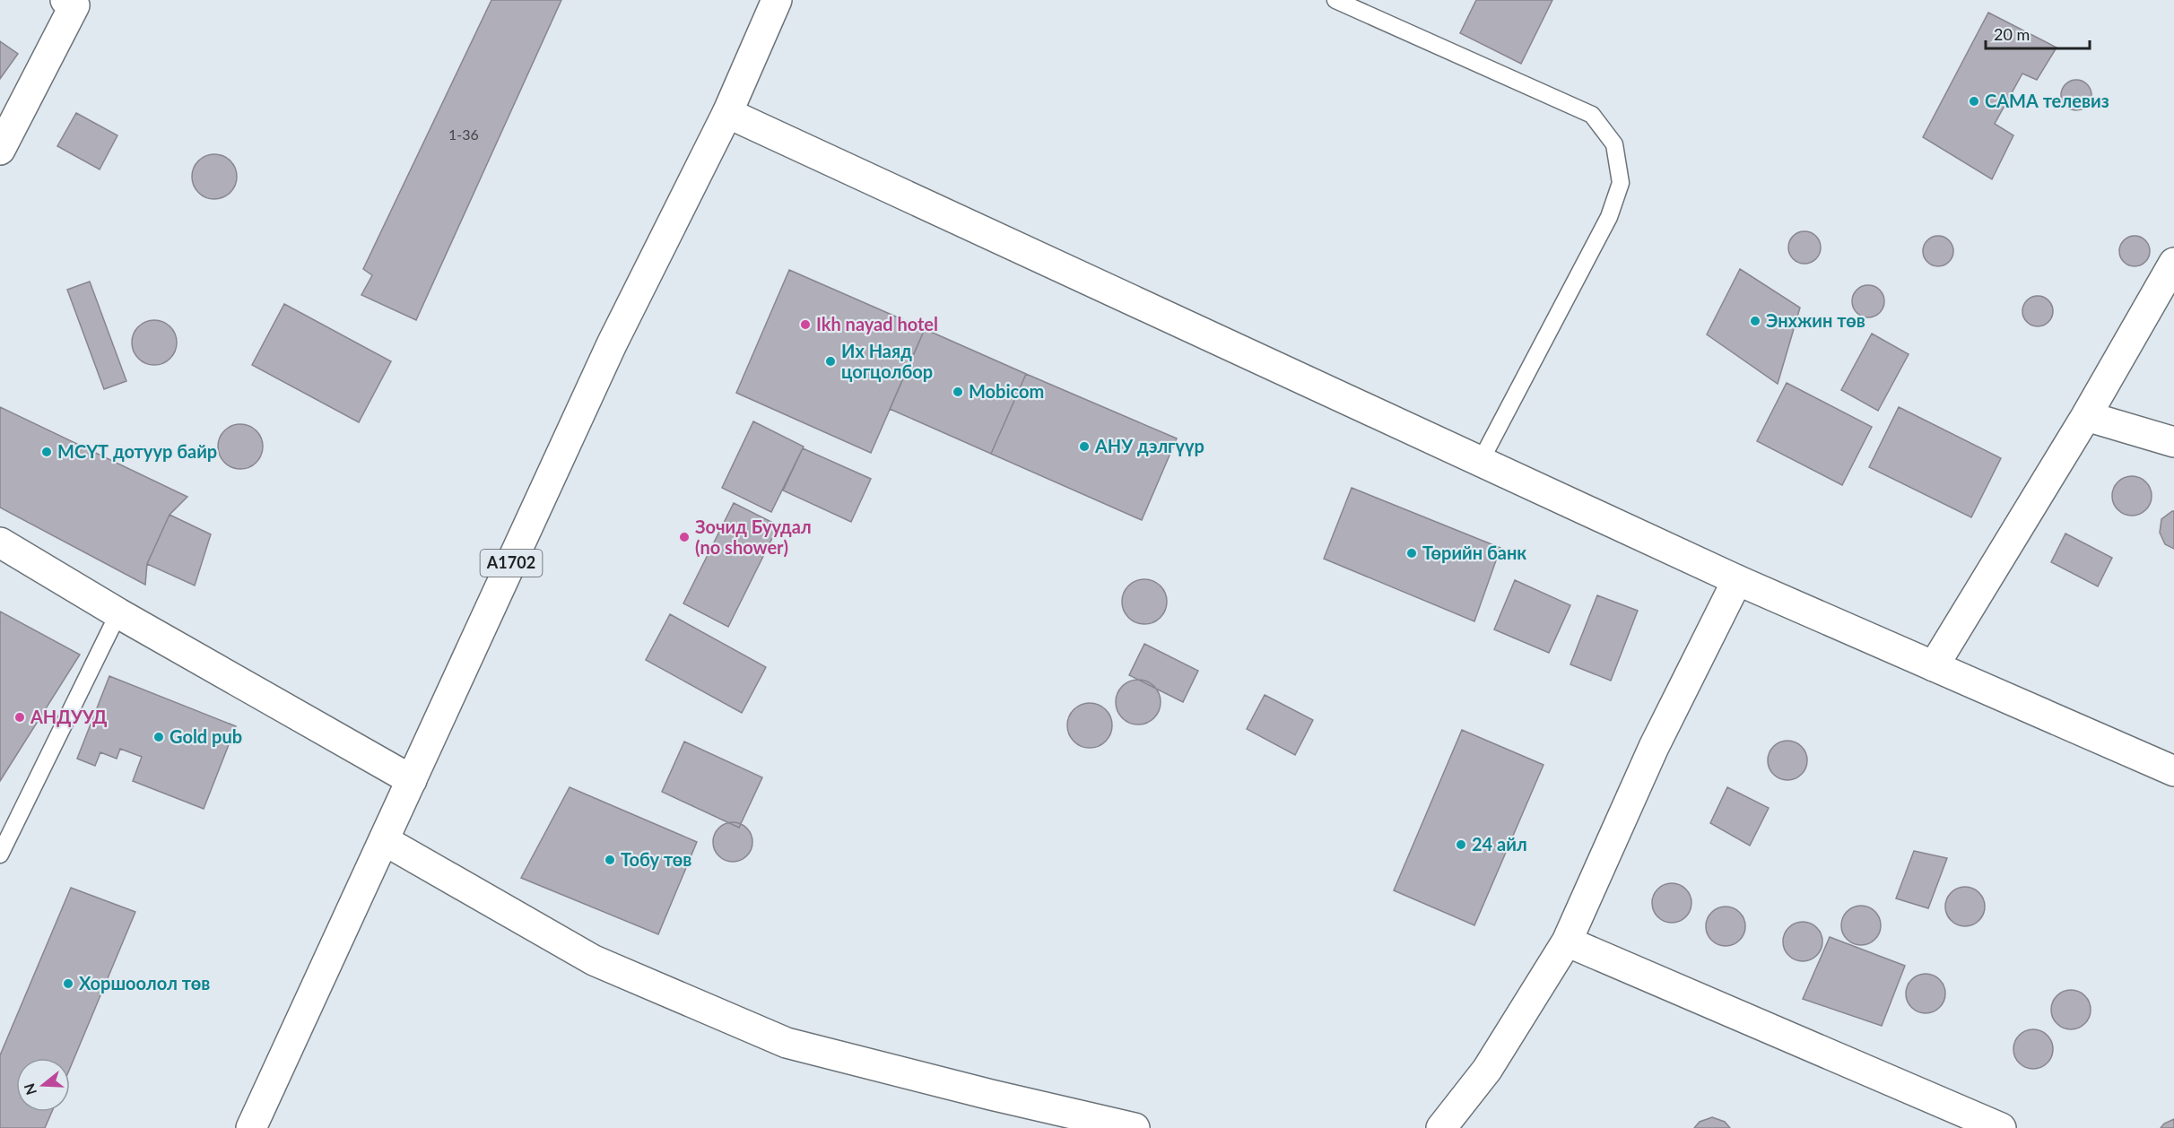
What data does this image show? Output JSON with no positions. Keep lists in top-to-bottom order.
{
  "streets": {
    "main road": ["A1702"]
  },
  "places": [
    "САМА телевиз",
    "Энхжин төв",
    "Ikh nayad hotel",
    "Их Наяд цогцолбор",
    "Mobicom",
    "АНУ дэлгүүр",
    "МСҮТ дотуур байр",
    "Зочид Буудал (no shower)",
    "Төрийн банк",
    "АНДУУД",
    "Gold pub",
    "24 айл",
    "Тобу төв",
    "Хоршоолол төв"
  ],
  "house_numbers": ["1-36"],
  "scale_bar": "20 m",
  "north": "left"
}
